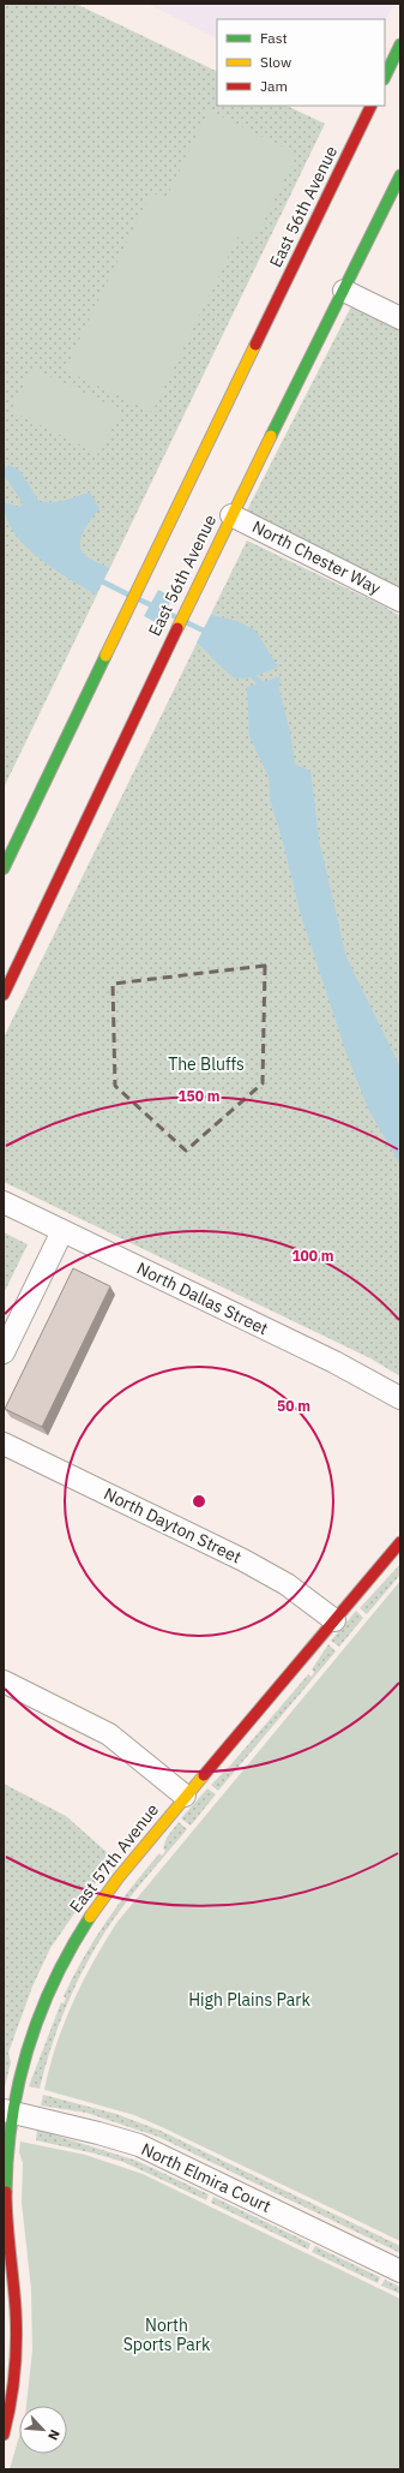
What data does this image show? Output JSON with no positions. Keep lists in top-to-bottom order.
{
  "streets": {
    "main road": ["East 56th Avenue", "East 57th Avenue"],
    "street": [
      "North Chester Way",
      "North Dallas Street",
      "North Dayton Street",
      "North Elmira Court"
    ]
  },
  "crossings": [
    ["East 56th Avenue", "North Chester Way"],
    ["North Dayton Street", "East 57th Avenue"],
    ["East 57th Avenue", "North Elmira Court"]
  ],
  "parks": ["The Bluffs", "High Plains Park", "North Sports Park"],
  "legend": ["Fast", "Slow", "Jam"],
  "north": "bottom right",
  "rings": ["150 m", "100 m", "50 m"]
}
